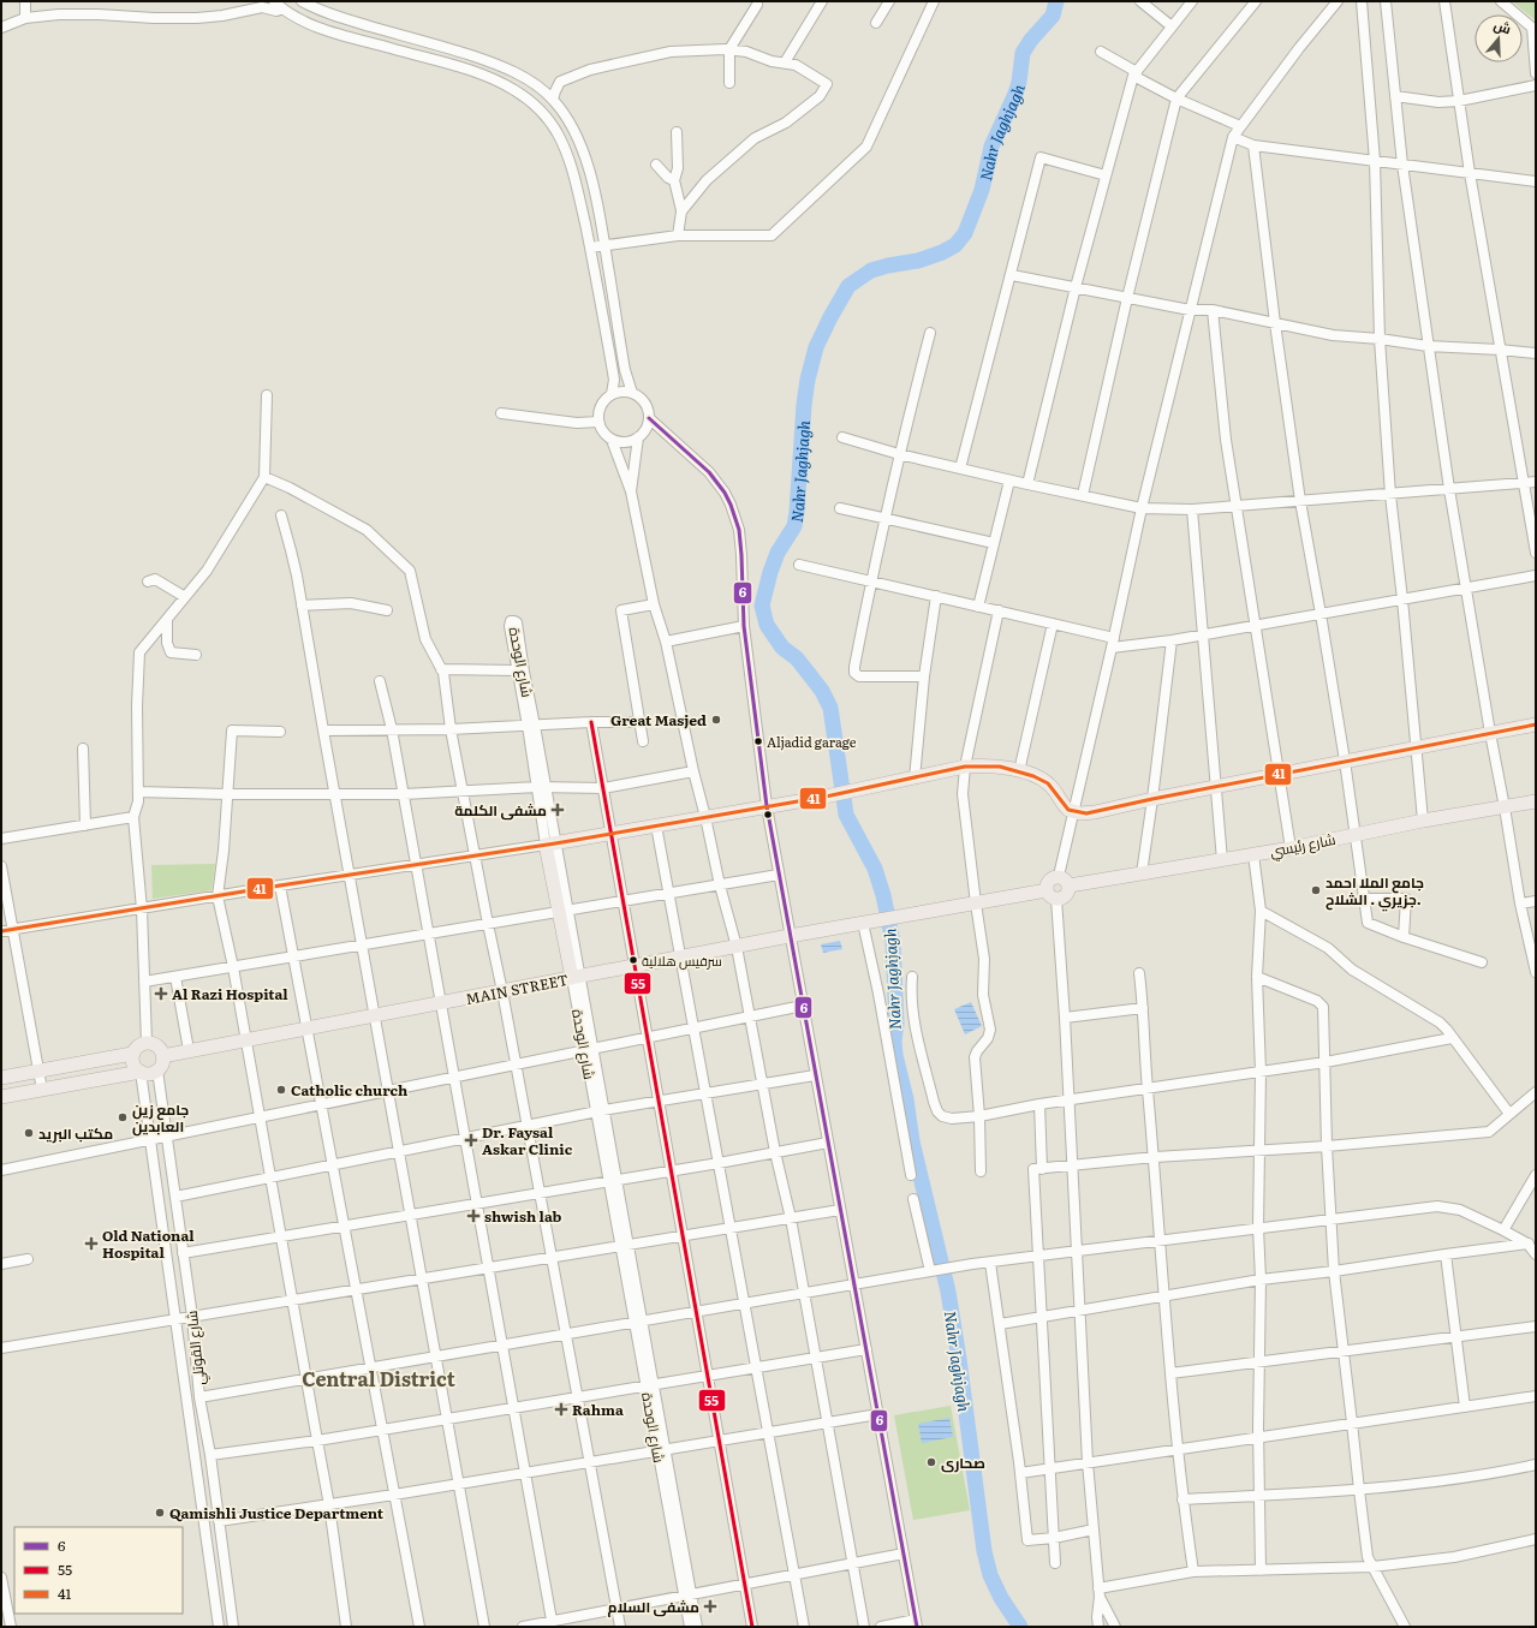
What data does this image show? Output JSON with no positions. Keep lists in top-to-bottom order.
{
  "streets": {
    "highway": ["شارع الوحدة", "شارع رئيسي", "MAIN STREET"],
    "street": ["شارع القوتلي"]
  },
  "crossings": [
    ["شارع الوحدة", "MAIN STREET"],
    ["MAIN STREET", "شارع القوتلي"]
  ],
  "districts": ["Central District"],
  "water": ["Nahr Jaghjagh"],
  "places": {
    "other": [
      "Great Masjed",
      "Aljadid garage",
      "جامع الملا احمد جزيري . الشلاح.",
      "سرفيس هلالية",
      "Catholic church",
      "جامع زين العابدين",
      "مكتب البريد",
      "صحارى",
      "Qamishli Justice Department"
    ],
    "health": [
      "مشفى الكلمة",
      "Al Razi Hospital",
      "Dr. Faysal Askar Clinic",
      "shwish lab",
      "Old National Hospital",
      "Rahma",
      "مشفى السلام"
    ]
  },
  "lines": ["transit line 6", "transit line 55", "transit line 41"],
  "legend": ["6", "55", "41"],
  "north": "top"
}
